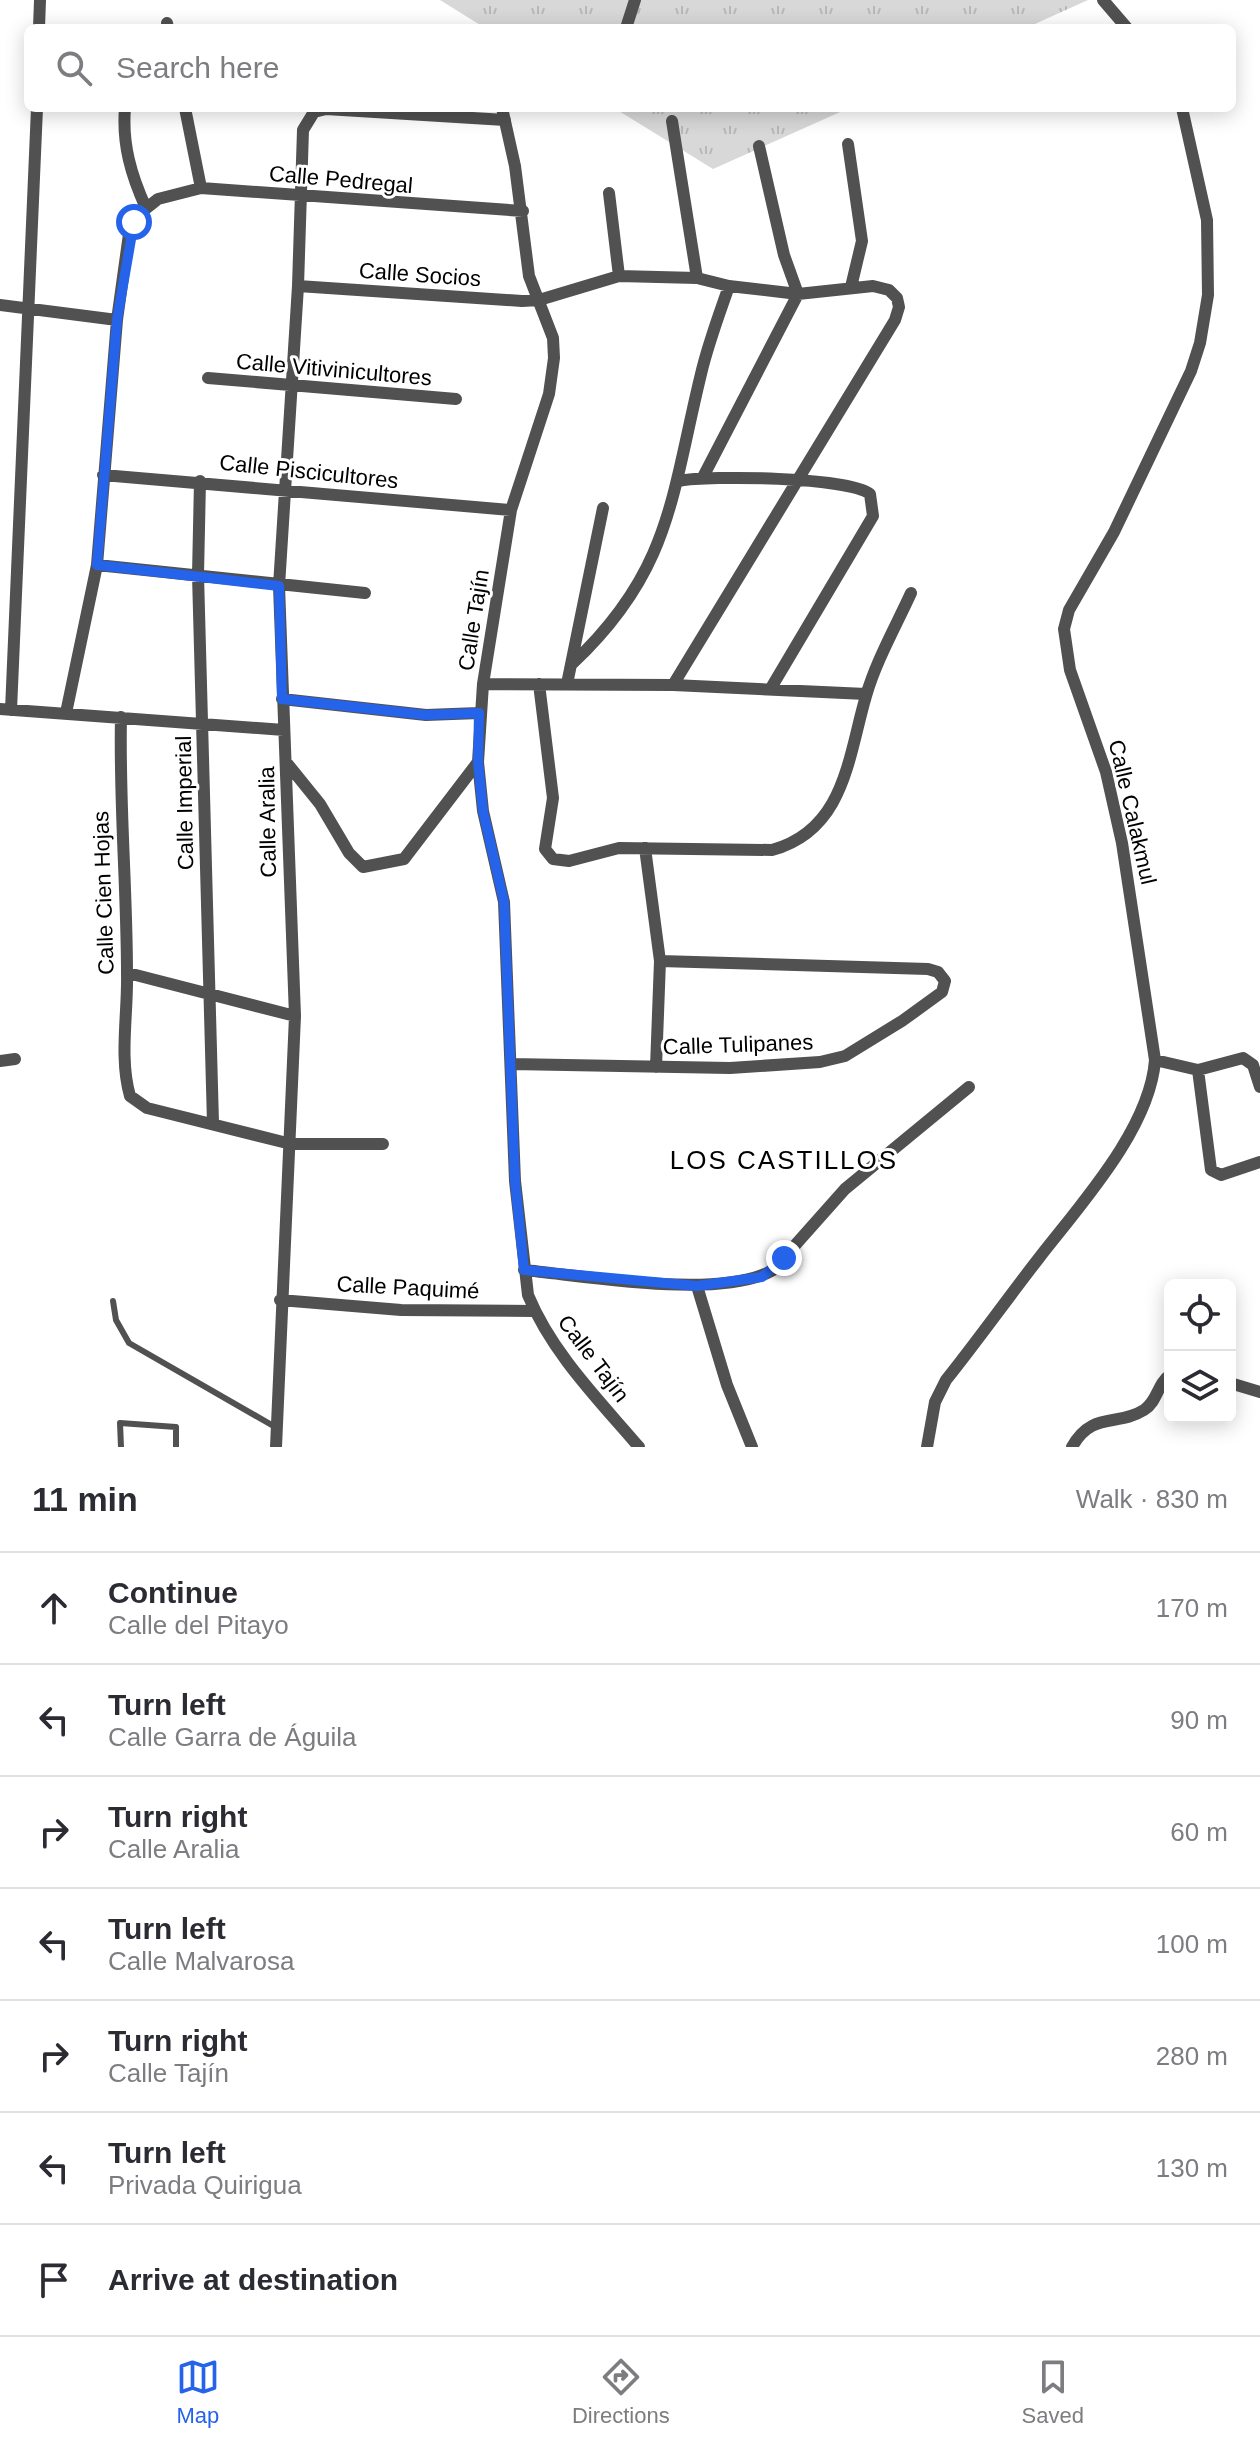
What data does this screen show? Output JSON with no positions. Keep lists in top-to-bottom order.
{
  "streets": {
    "street": [
      "Calle Pedregal",
      "Calle Socios",
      "Calle Vitivinicultores",
      "Calle Piscicultores",
      "Calle Tajín",
      "Calle Imperial",
      "Calle Calakmul",
      "Calle Aralia",
      "Calle Cien Hojas",
      "Calle Tulipanes",
      "Calle Paquimé"
    ]
  },
  "crossings": [
    ["Calle Pedregal", "Calle Tajín"],
    ["Calle Pedregal", "Calle Aralia"],
    ["Calle Socios", "Calle Tajín"],
    ["Calle Socios", "Calle Aralia"],
    ["Calle Vitivinicultores", "Calle Aralia"],
    ["Calle Piscicultores", "Calle Tajín"],
    ["Calle Piscicultores", "Calle Imperial"],
    ["Calle Piscicultores", "Calle Aralia"],
    ["Calle Tajín", "Calle Aralia"],
    ["Calle Tajín", "Calle Tulipanes"],
    ["Calle Tajín", "Calle Paquimé"],
    ["Calle Imperial", "Calle Cien Hojas"],
    ["Calle Aralia", "Calle Paquimé"]
  ],
  "districts": ["LOS CASTILLOS"],
  "page": {
    "search": "Search here",
    "heading": ["11 min", "Walk · 830 m"],
    "list": [
      ["Continue", "Calle del Pitayo", "170 m"],
      ["Turn left", "Calle Garra de Águila", "90 m"],
      ["Turn right", "Calle Aralia", "60 m"],
      ["Turn left", "Calle Malvarosa", "100 m"],
      ["Turn right", "Calle Tajín", "280 m"],
      ["Turn left", "Privada Quirigua", "130 m"],
      "Arrive at destination"
    ],
    "nav": ["Map", "Directions", "Saved"]
  }
}
